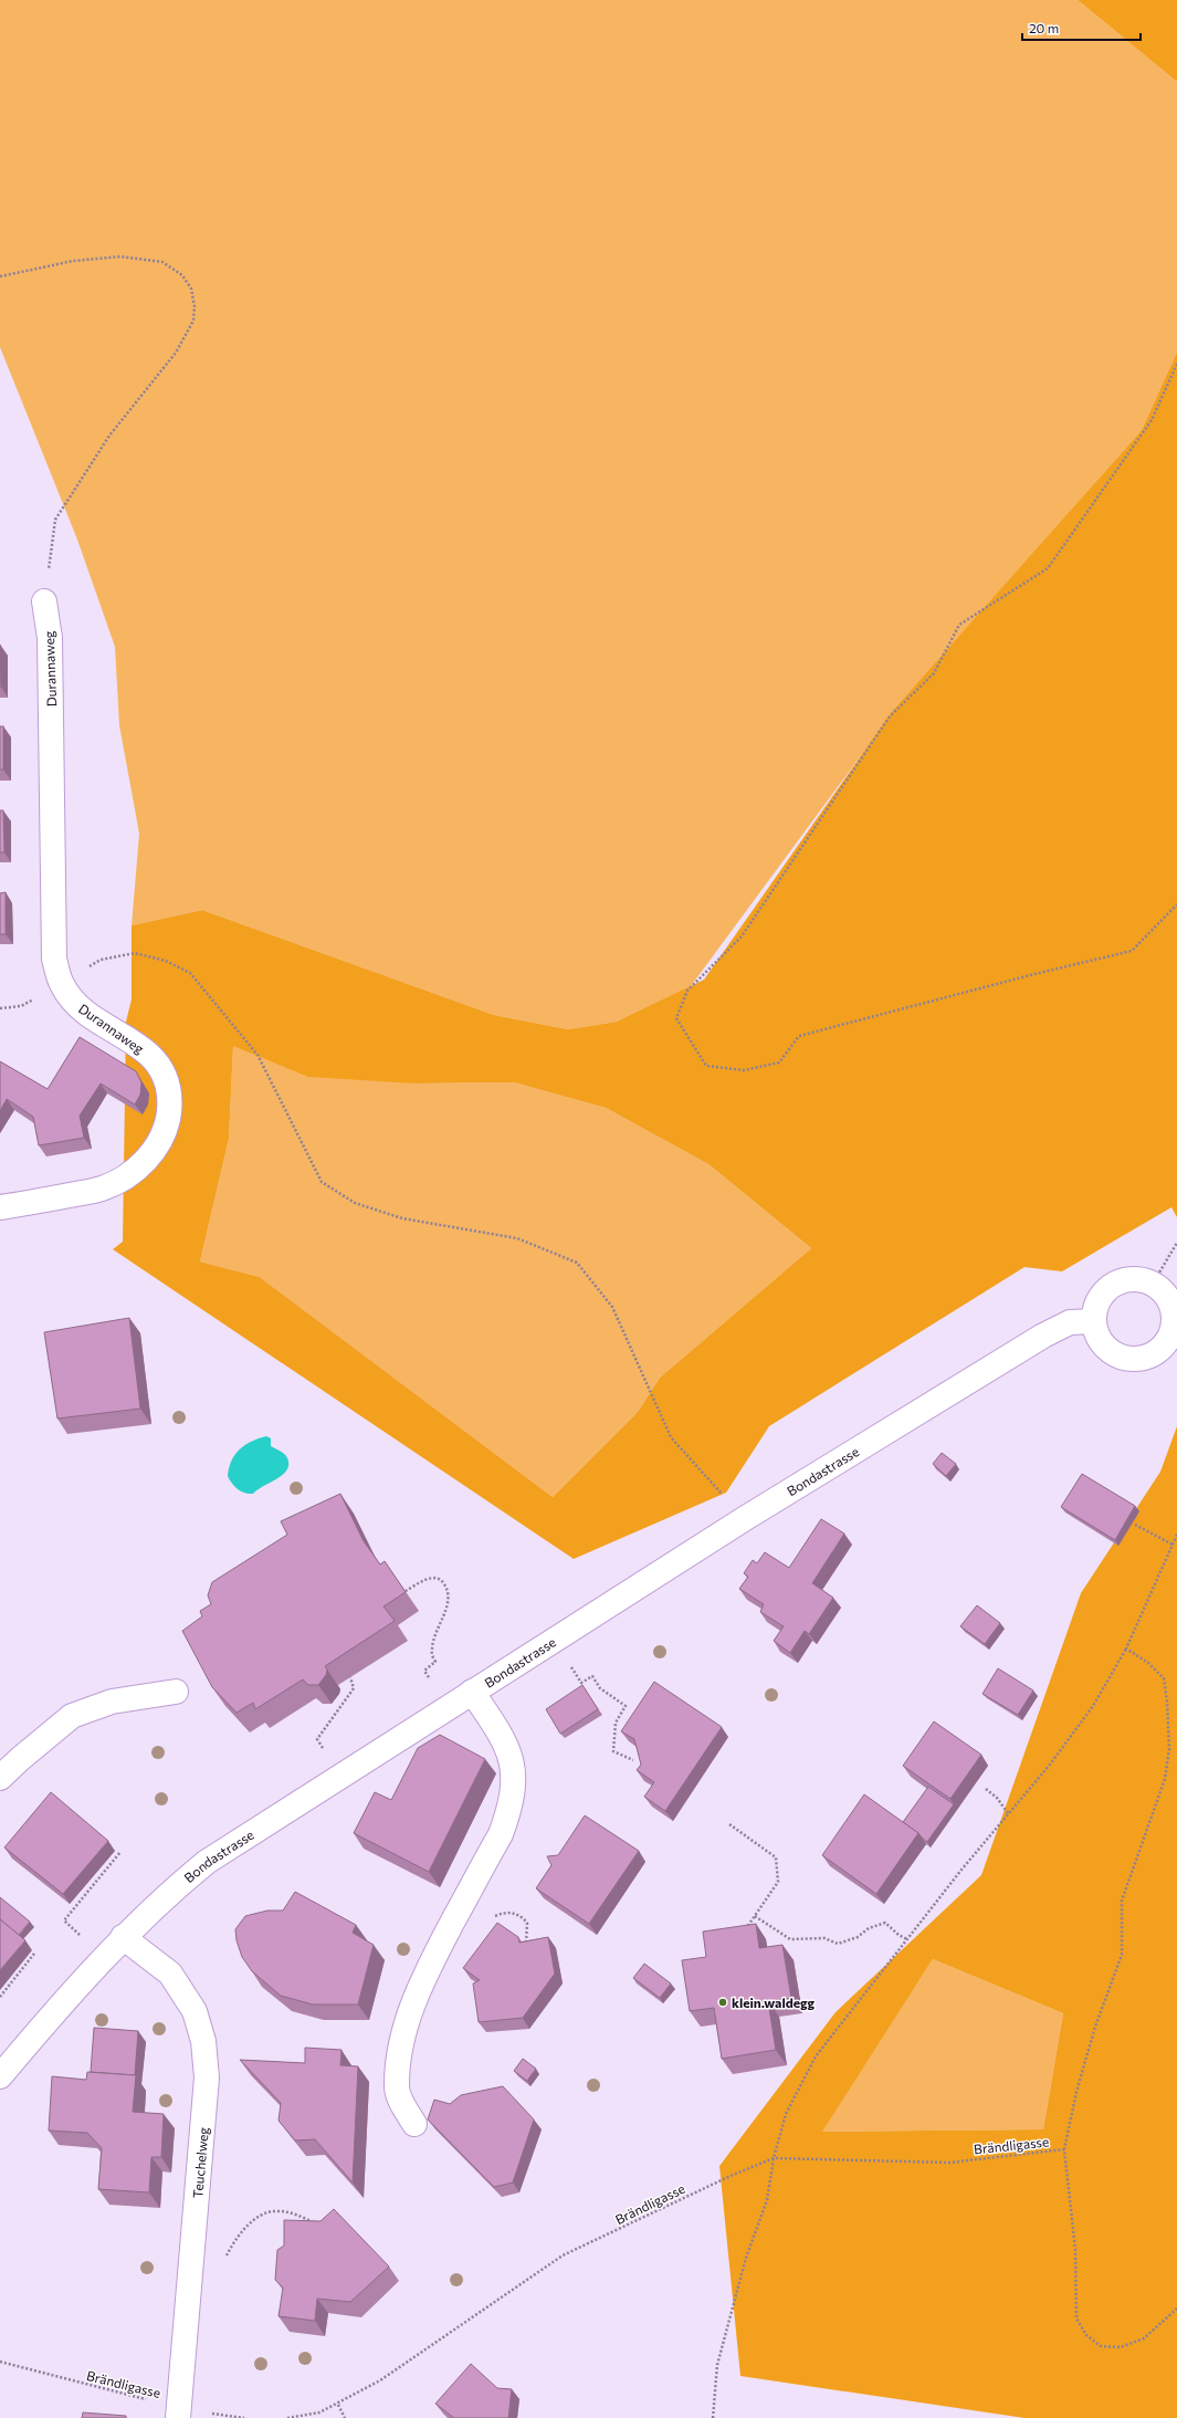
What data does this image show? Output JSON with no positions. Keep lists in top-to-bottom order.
{
  "streets": {
    "street": ["Durannaweg", "Bondastrasse", "Teuchelweg"],
    "path": ["Brändligasse"]
  },
  "crossings": [
    ["Bondastrasse", "Teuchelweg"],
    ["Brändligasse", "Teuchelweg"]
  ],
  "places": ["klein.waldegg"],
  "scale_bar": "20 m"
}
